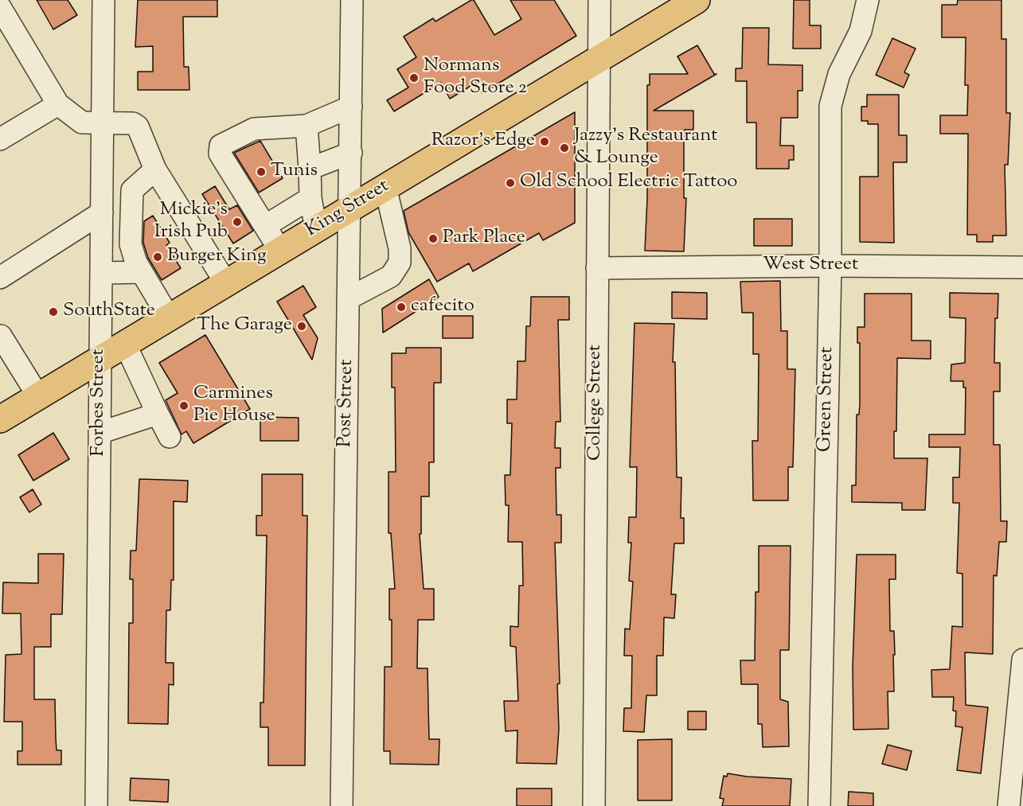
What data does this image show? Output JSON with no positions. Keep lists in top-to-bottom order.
{
  "streets": {
    "main road": ["King Street"],
    "street": [
      "West Street",
      "Green Street",
      "Forbes Street",
      "College Street",
      "Post Street"
    ]
  },
  "crossings": [
    ["King Street", "Forbes Street"],
    ["King Street", "College Street"],
    ["King Street", "Post Street"],
    ["West Street", "Green Street"],
    ["West Street", "College Street"]
  ],
  "places": [
    "Normans Food Store 2",
    "Razor's Edge",
    "Jazzy's Restaurant & Lounge",
    "Tunis",
    "Old School Electric Tattoo",
    "Mickie's Irish Pub",
    "Park Place",
    "Burger King",
    "cafecito",
    "SouthState",
    "The Garage",
    "Carmines Pie House"
  ]
}
